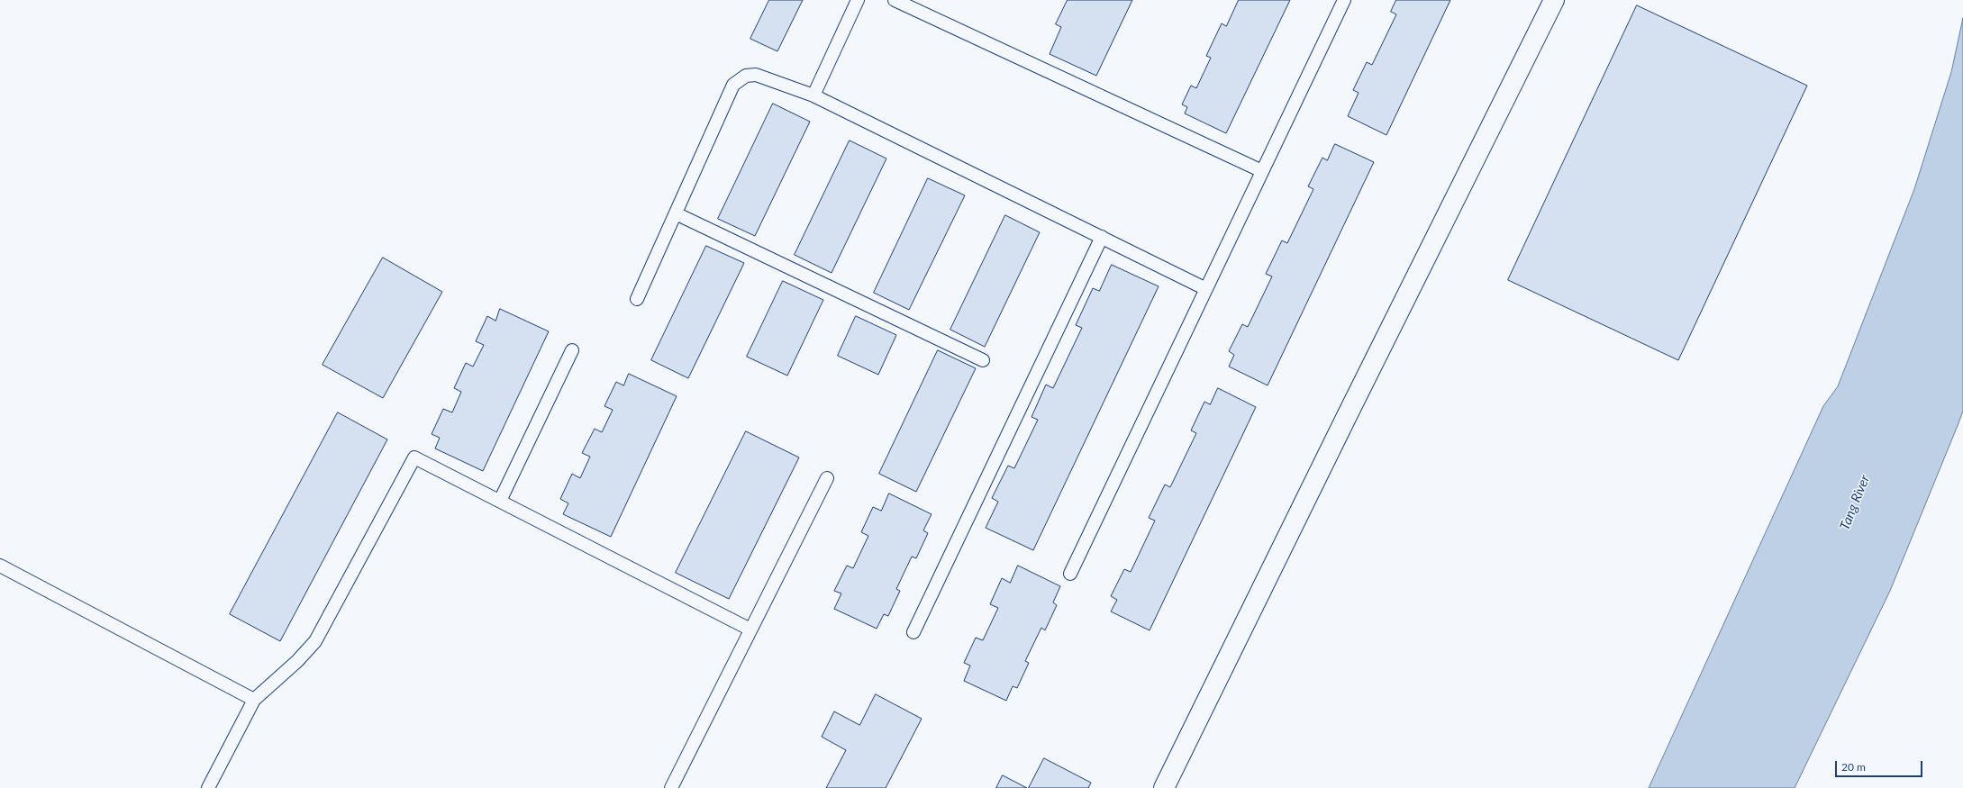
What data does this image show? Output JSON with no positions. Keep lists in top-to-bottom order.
{
  "water": ["Tang River"],
  "scale_bar": "20 m"
}
